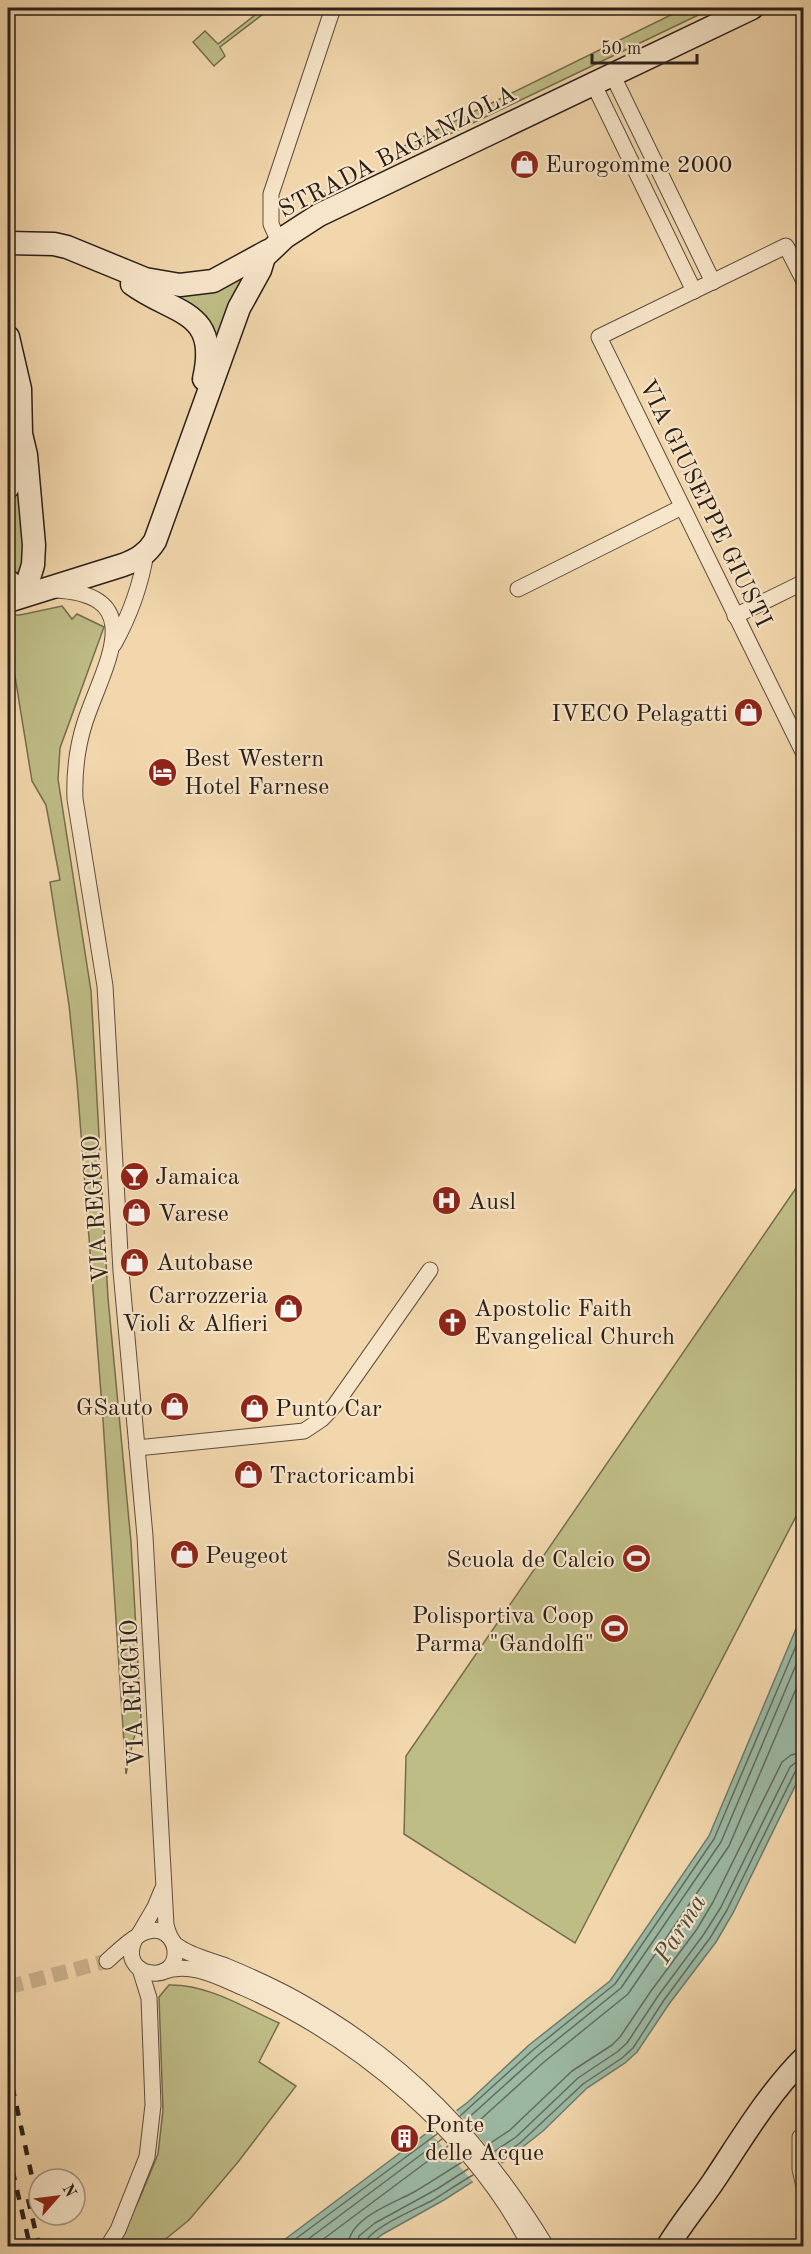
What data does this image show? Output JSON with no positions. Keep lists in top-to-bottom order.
{
  "streets": {
    "street": ["STRADA BAGANZOLA", "VIA GIUSEPPE GIUSTI", "VIA REGGIO"]
  },
  "crossings": [
    ["STRADA BAGANZOLA", "VIA REGGIO"]
  ],
  "water": ["Parma"],
  "places": {
    "shop": [
      "Eurogomme 2000",
      "IVECO Pelagatti",
      "Varese",
      "Autobase",
      "Carrozzeria Violi & Alfieri",
      "GSauto",
      "Punto Car",
      "Tractoricambi",
      "Peugeot"
    ],
    "hotel": ["Best Western Hotel Farnese"],
    "bar": ["Jamaica"],
    "hospital": ["Ausl"],
    "church": ["Apostolic Faith Evangelical Church"],
    "sports": ["Scuola de Calcio", "Polisportiva Coop Parma \"Gandolfi\""],
    "building": ["Ponte delle Acque"]
  },
  "scale_bar": "50 m",
  "north": "top right"
}
